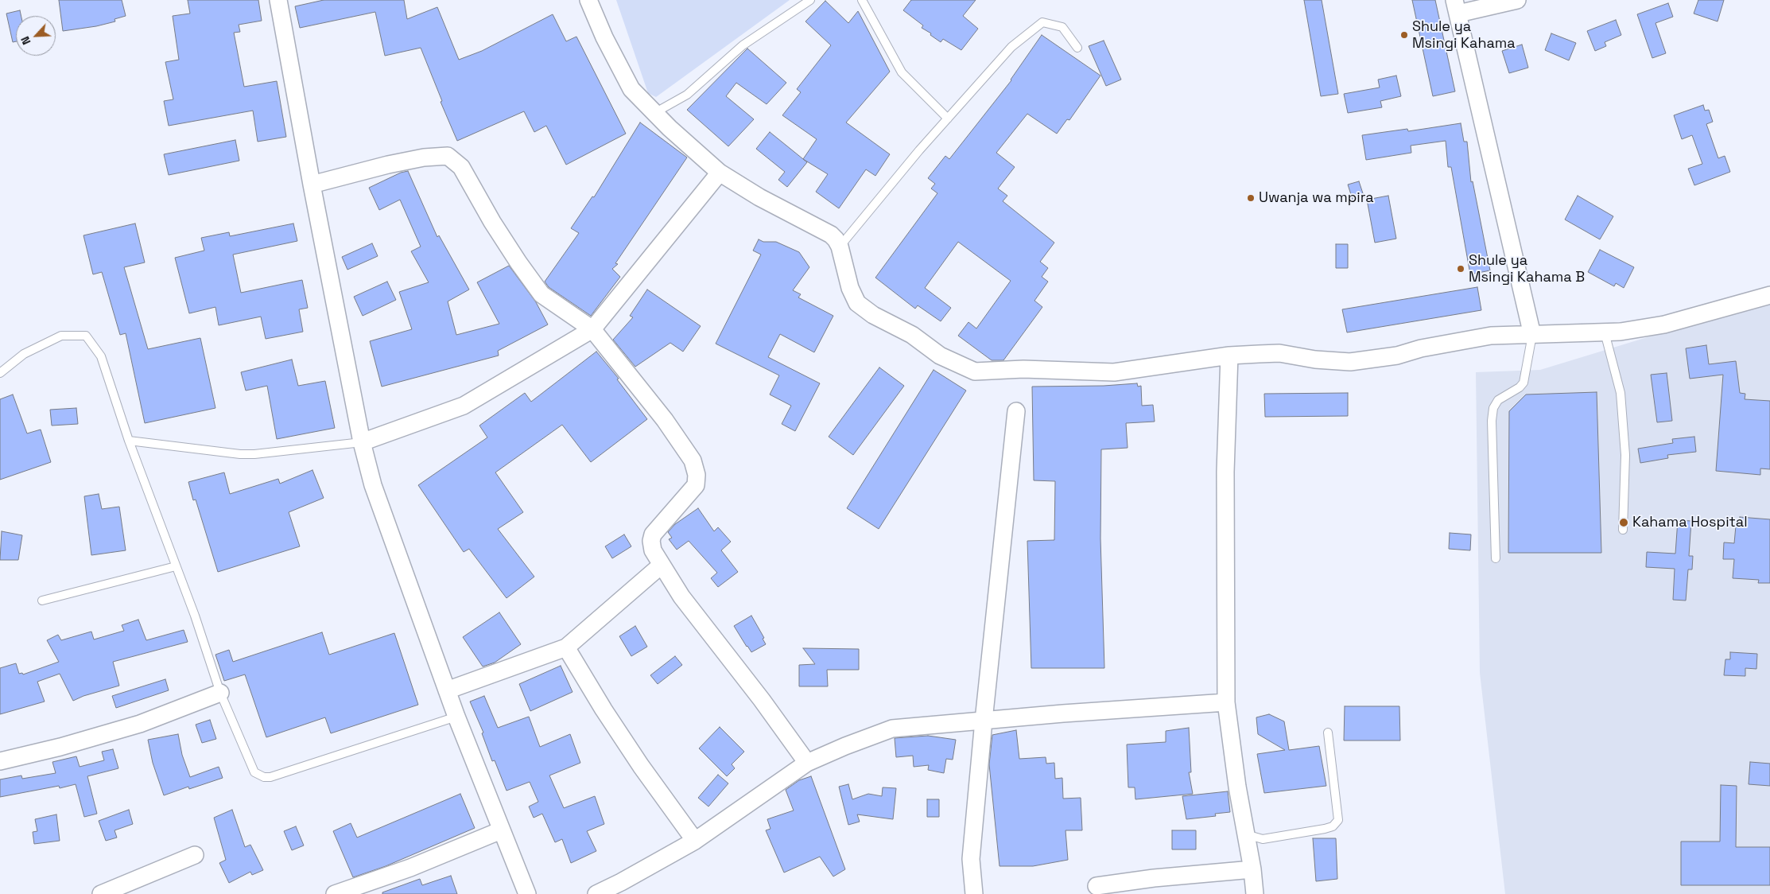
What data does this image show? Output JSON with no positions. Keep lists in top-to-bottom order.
{
  "places": [
    "Shule ya Msingi Kahama",
    "Uwanja wa mpira",
    "Shule ya Msingi Kahama B",
    "Kahama Hospital"
  ],
  "north": "bottom left"
}
